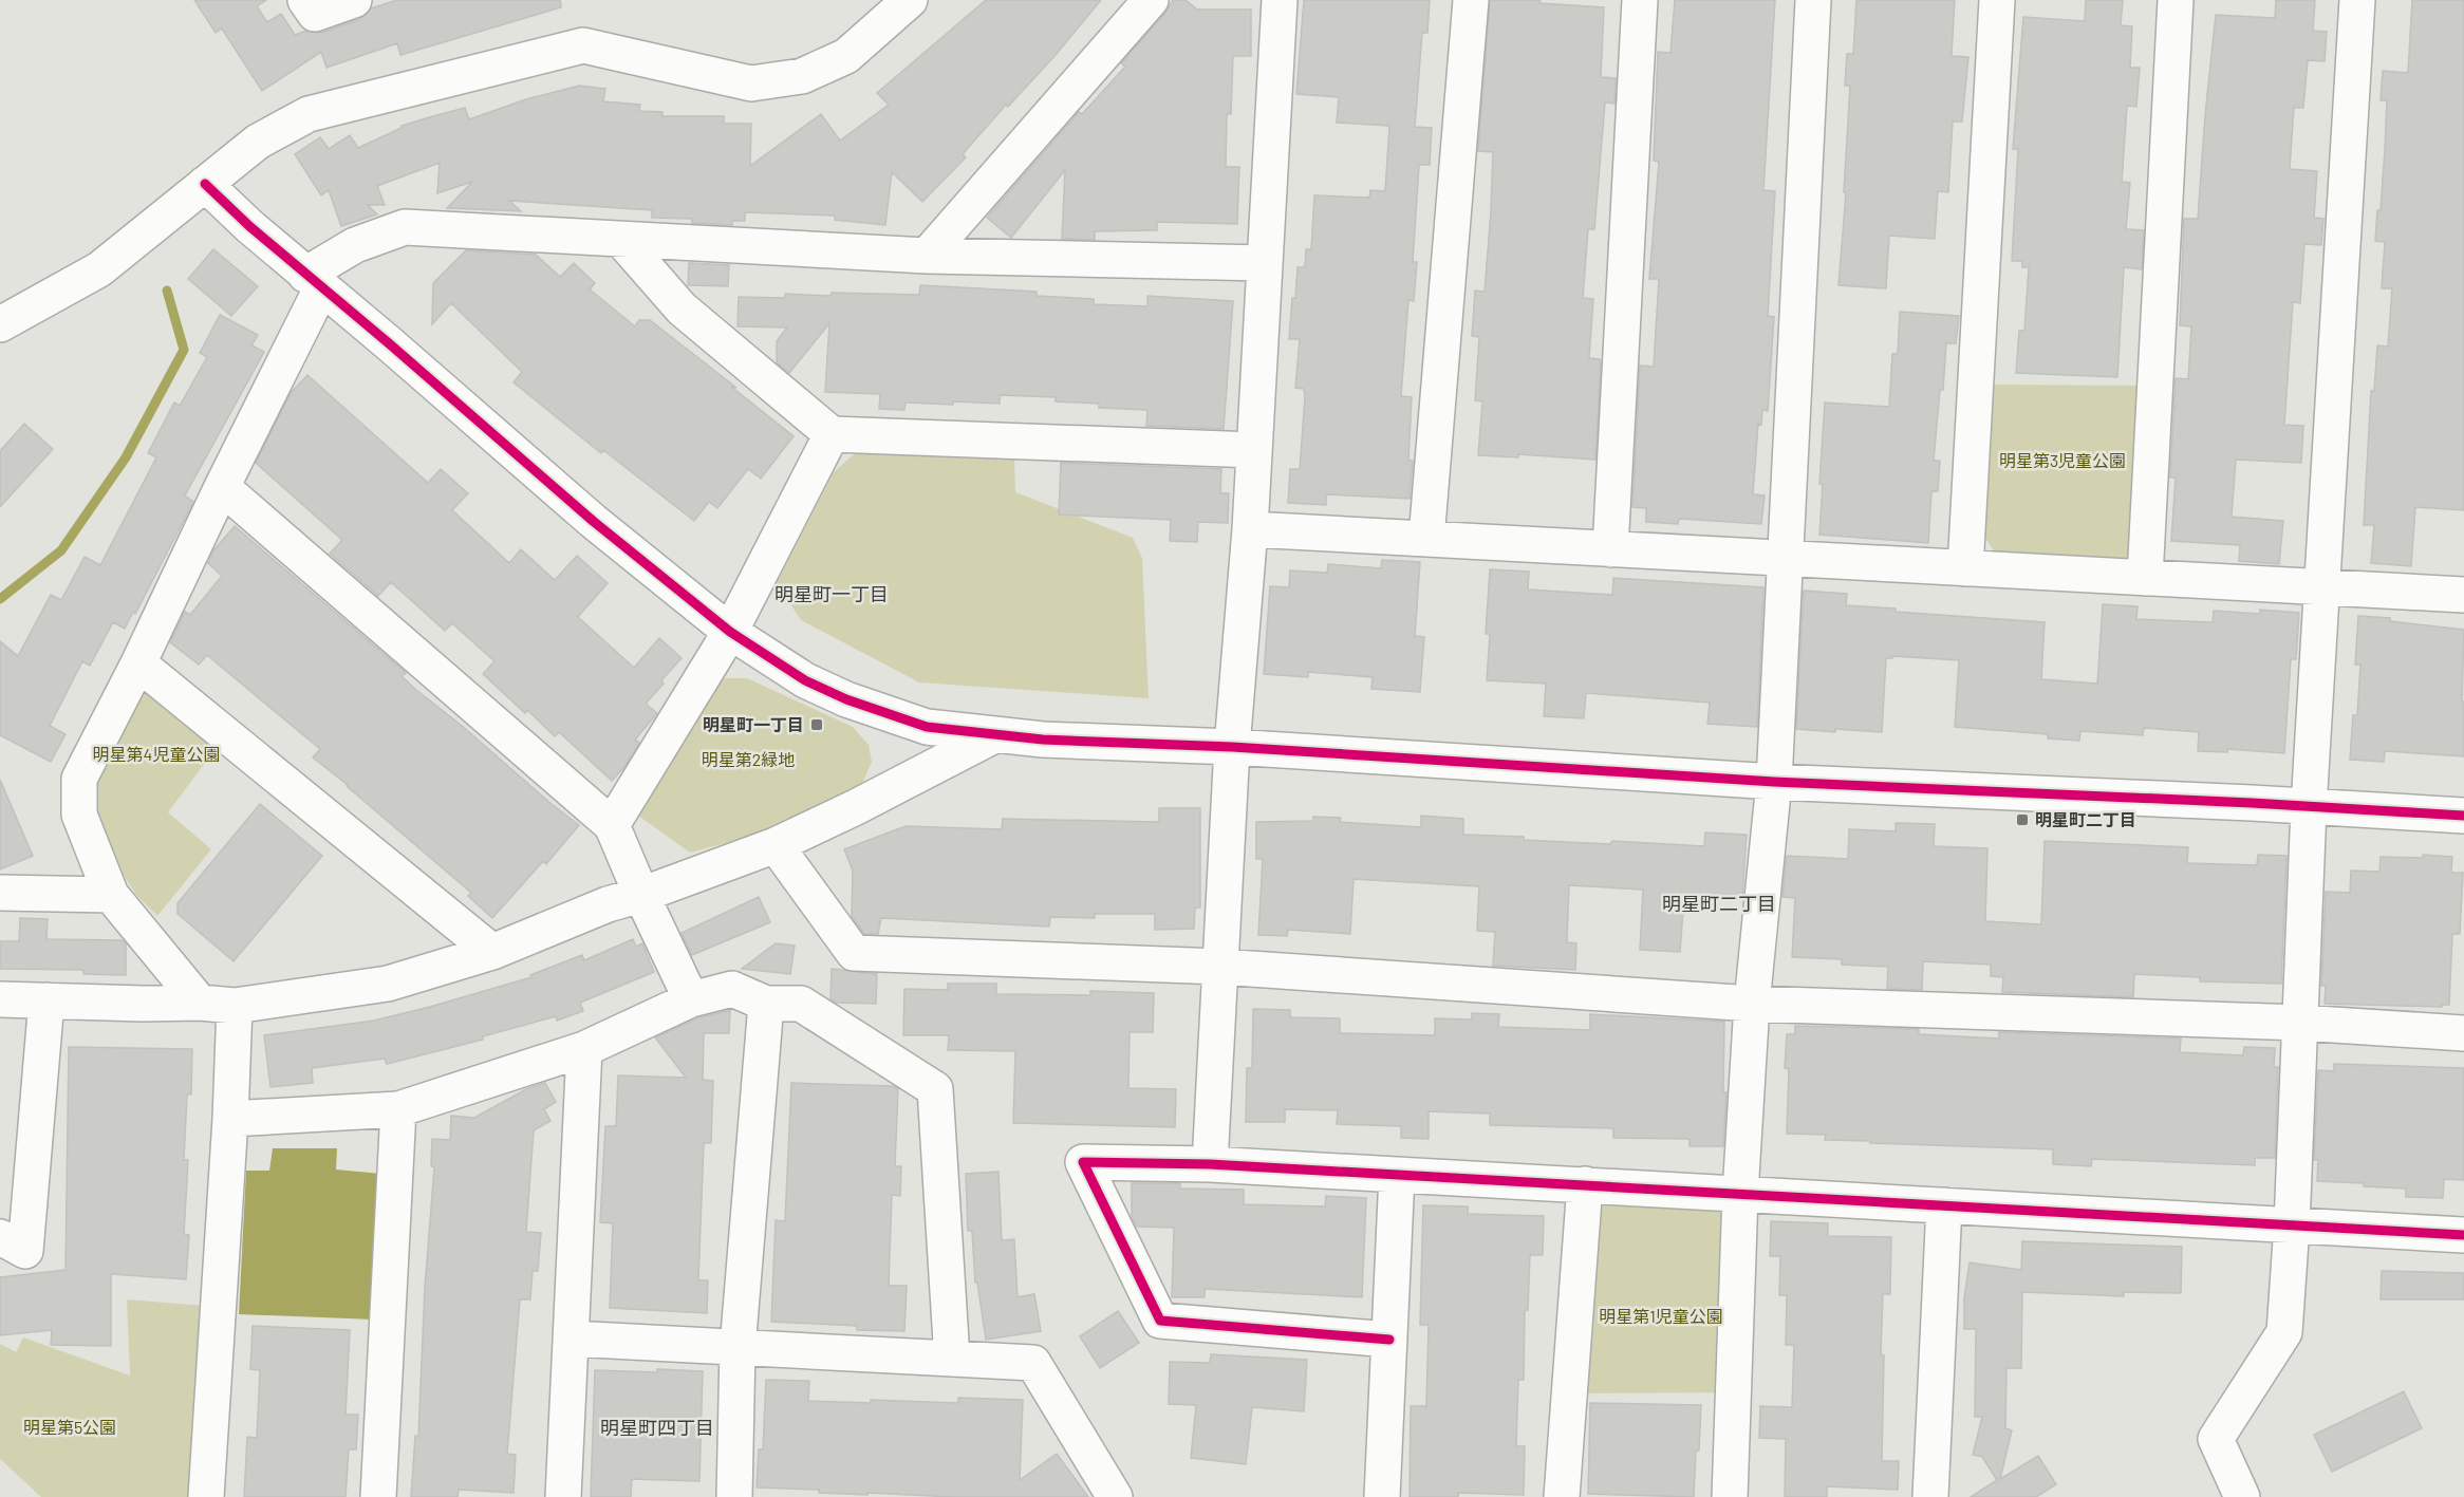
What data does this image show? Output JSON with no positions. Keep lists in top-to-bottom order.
{
  "districts": ["明星町一丁目", "明星町二丁目", "明星町四丁目"],
  "parks": [
    "明星第3児童公園",
    "明星第4児童公園",
    "明星第2緑地",
    "明星第1児童公園",
    "明星第5公園"
  ],
  "places": {
    "transit": ["明星町一丁目", "明星町二丁目"]
  }
}
